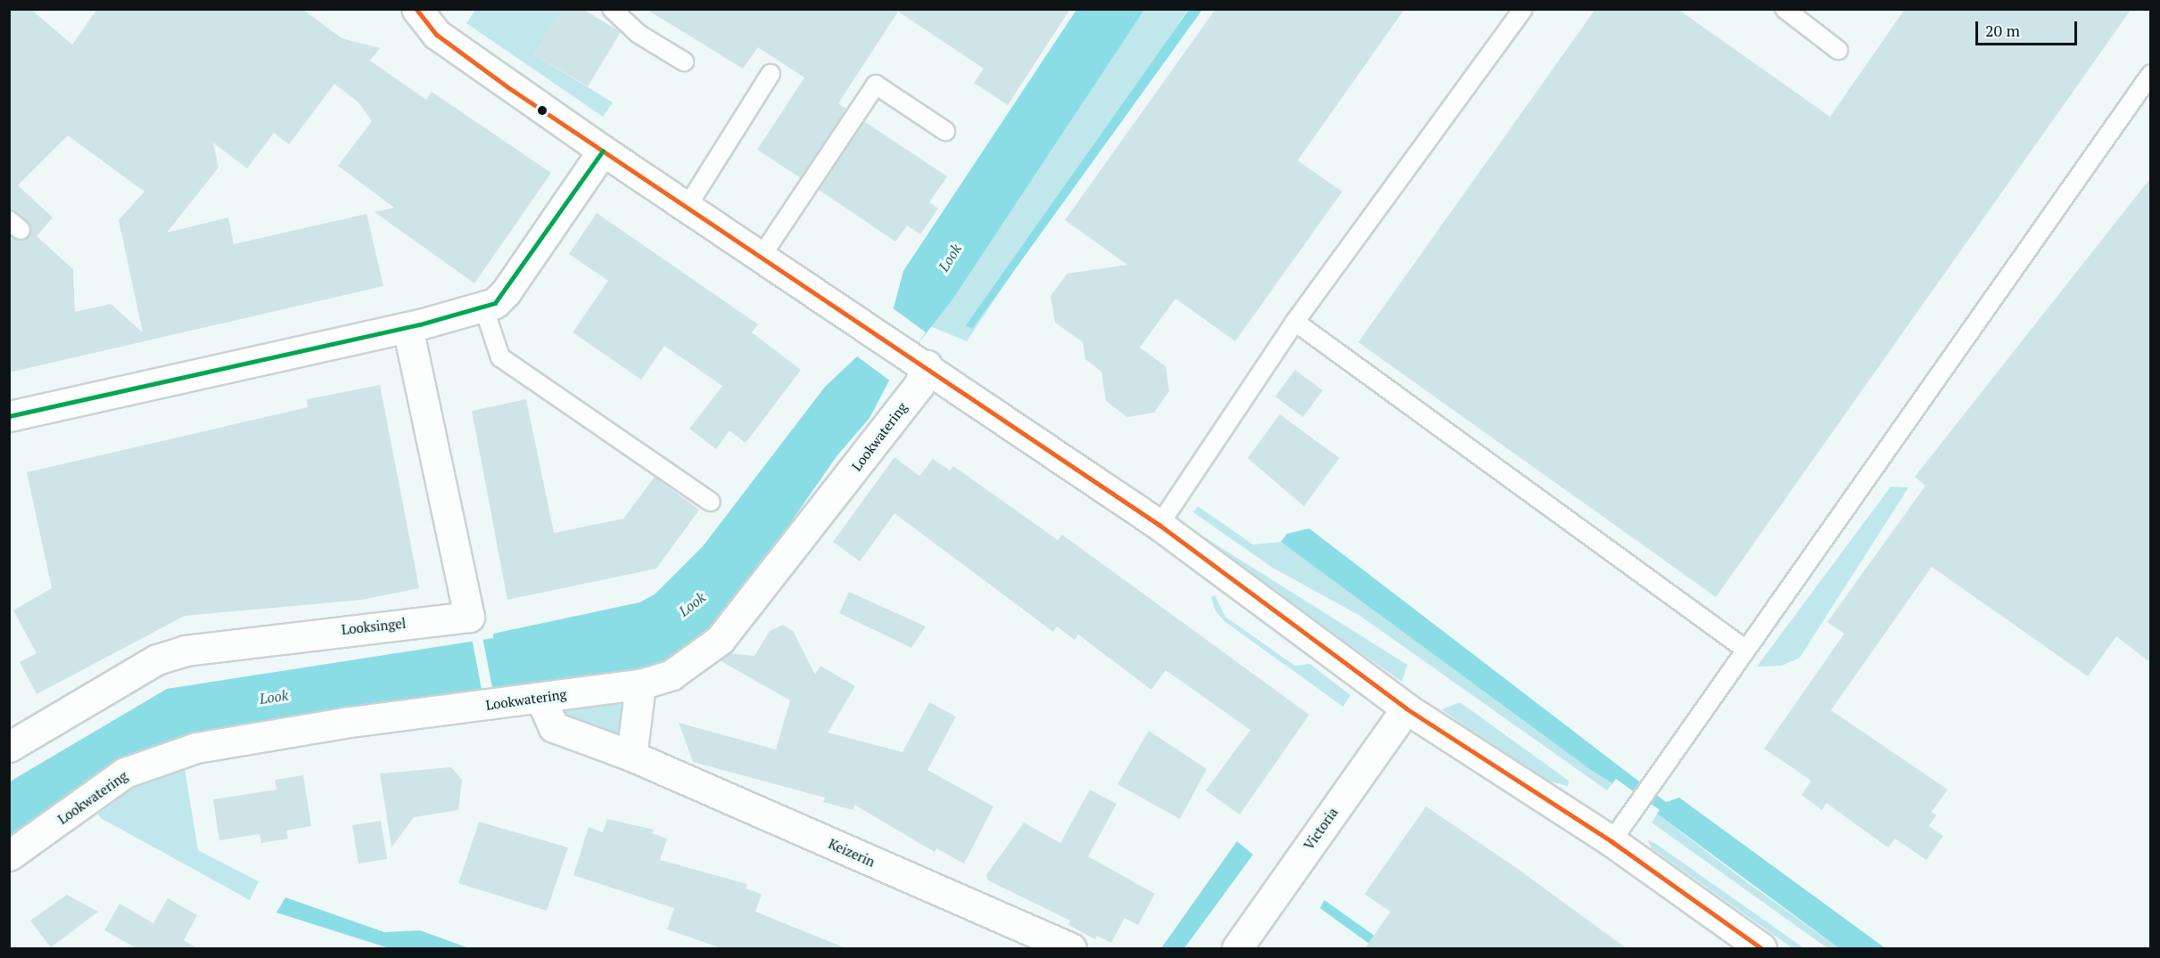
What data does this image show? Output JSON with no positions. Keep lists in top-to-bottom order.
{
  "streets": {
    "street": [
      "Lookwatering",
      "Looksingel",
      "Victoria",
      "Keizerin"
    ]
  },
  "crossings": [
    ["Lookwatering", "Keizerin"]
  ],
  "water": ["Look"],
  "scale_bar": "20 m"
}
